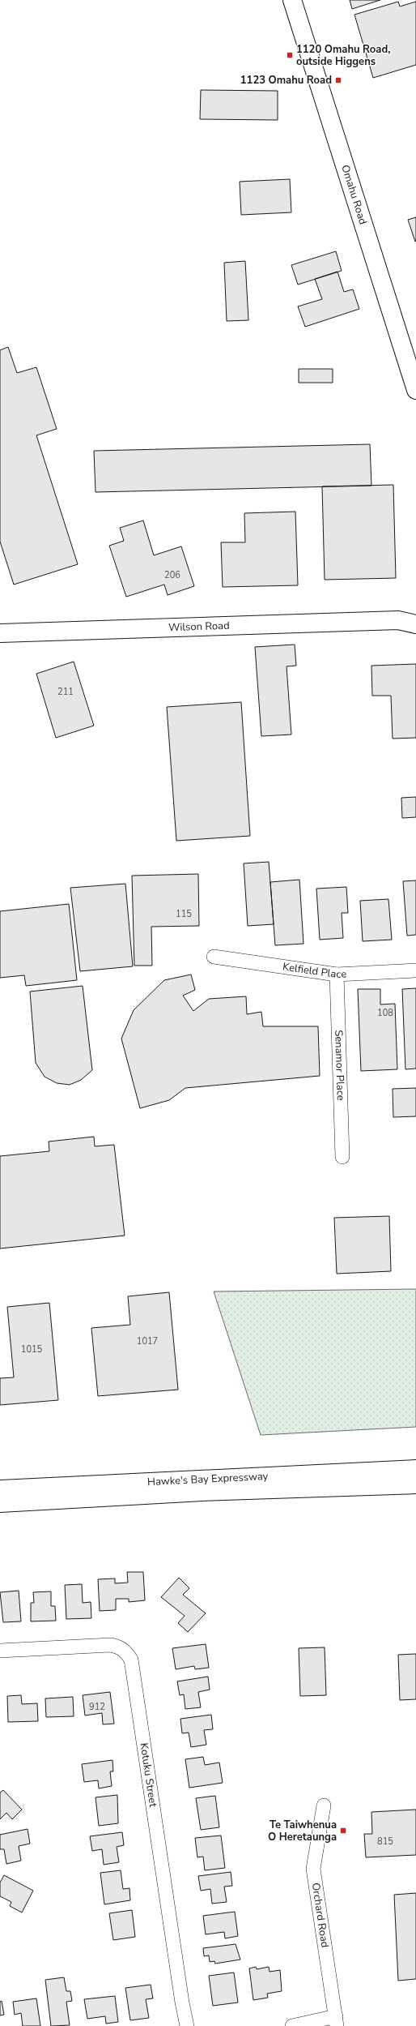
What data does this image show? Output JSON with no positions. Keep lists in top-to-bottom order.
{
  "streets": {
    "main road": ["Omahu Road", "Wilson Road", "Hawke's Bay Expressway"],
    "street": [
      "Kelfield Place",
      "Senamor Place",
      "Kotuku Street",
      "Orchard Road"
    ]
  },
  "crossings": [
    ["Kelfield Place", "Senamor Place"]
  ],
  "places": {
    "transit": ["1120 Omahu Road, outside Higgens", "1123 Omahu Road", "Te Taiwhenua O Heretaunga"]
  },
  "house_numbers": [
    "206",
    "211",
    "115",
    "108",
    "1017",
    "1015",
    "912",
    "815"
  ]
}
